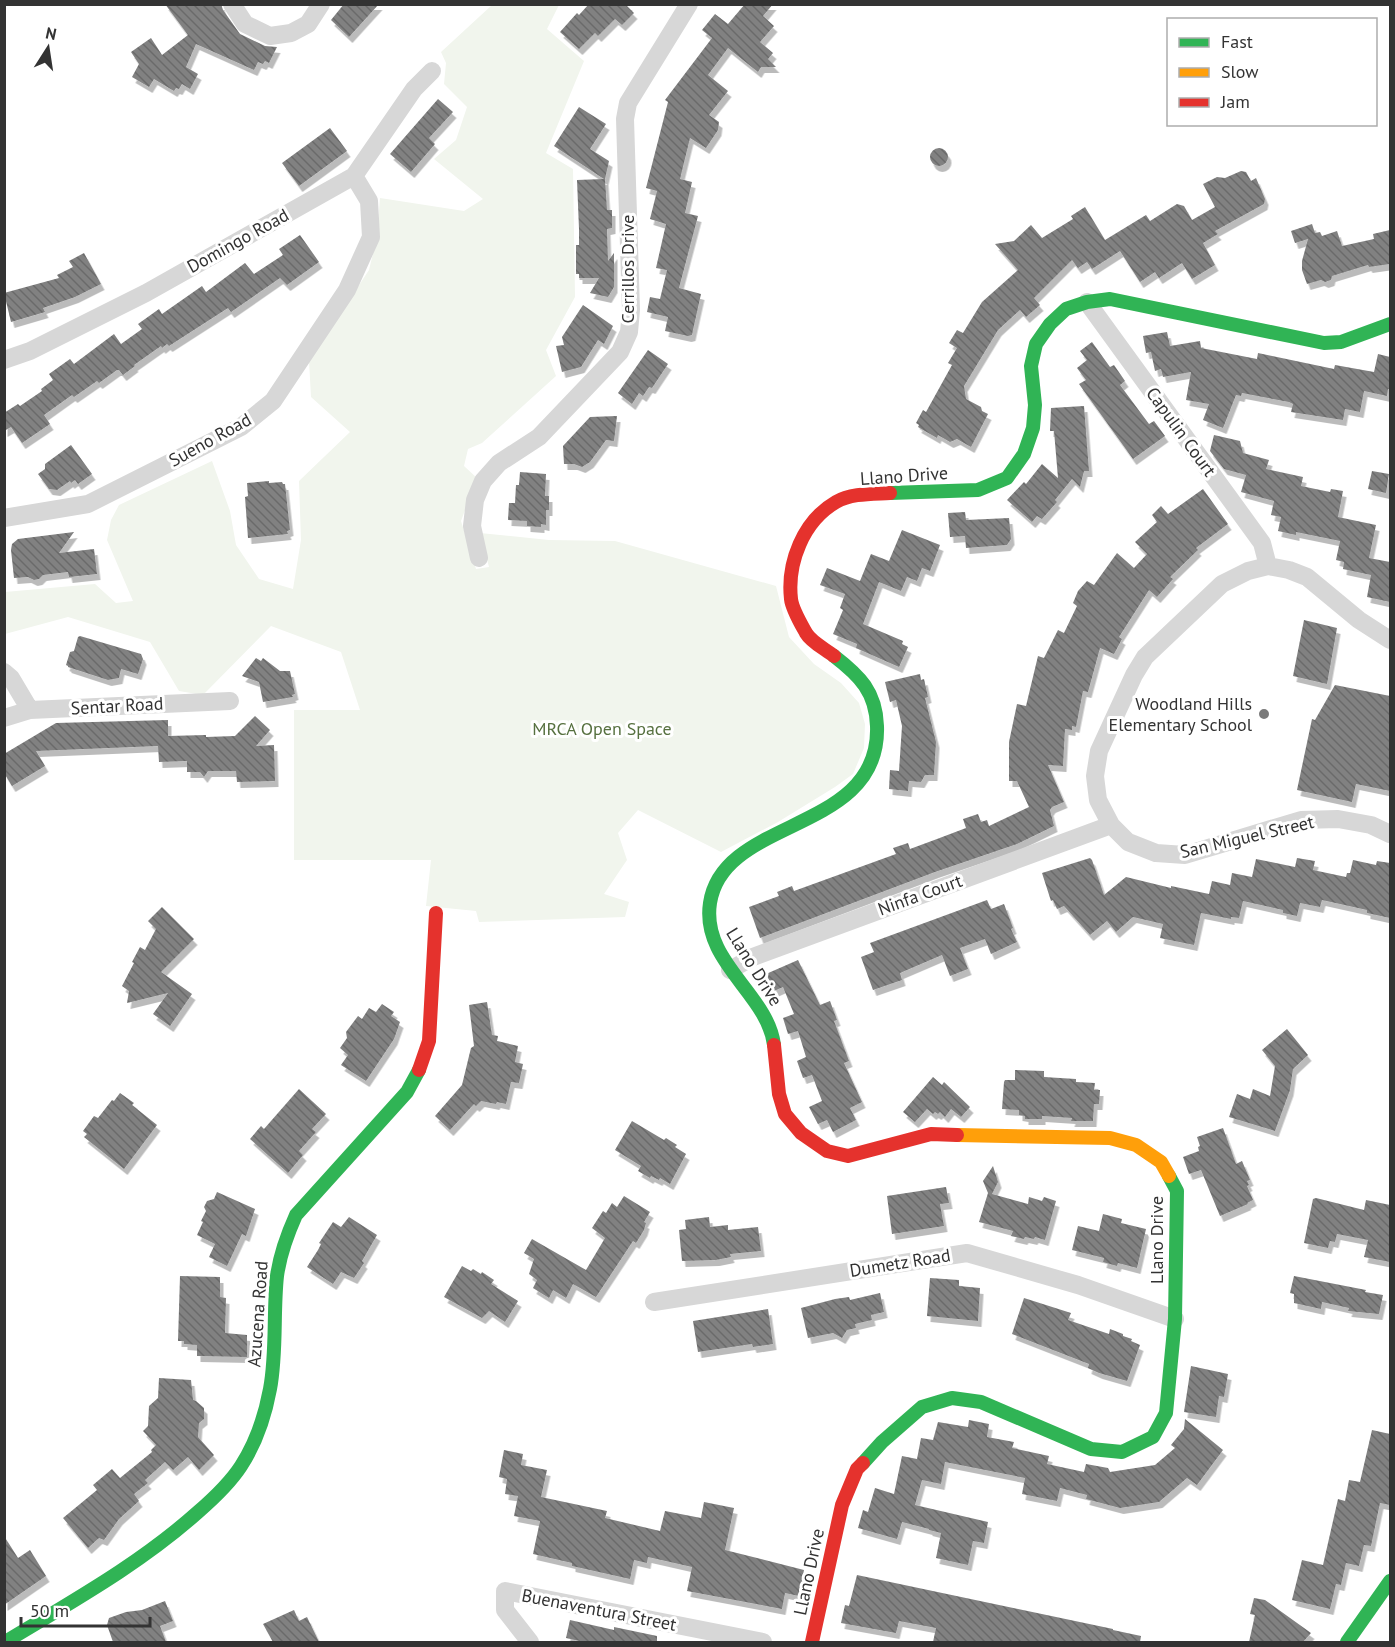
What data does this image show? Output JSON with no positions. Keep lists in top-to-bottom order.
{
  "streets": {
    "street": [
      "Domingo Road",
      "Cerrillos Drive",
      "Capulin Court",
      "Sueno Road",
      "Llano Drive",
      "Sentar Road",
      "San Miguel Street",
      "Ninfa Court",
      "Dumetz Road",
      "Azucena Road",
      "Buenaventura Street"
    ]
  },
  "crossings": [
    ["Domingo Road", "Sueno Road"],
    ["Capulin Court", "Llano Drive"],
    ["Llano Drive", "Ninfa Court"],
    ["Llano Drive", "Dumetz Road"],
    ["San Miguel Street", "Ninfa Court"]
  ],
  "parks": ["MRCA Open Space"],
  "places": ["Woodland Hills Elementary School"],
  "legend": ["Fast", "Slow", "Jam"],
  "scale_bar": "50 m",
  "north": "top"
}
